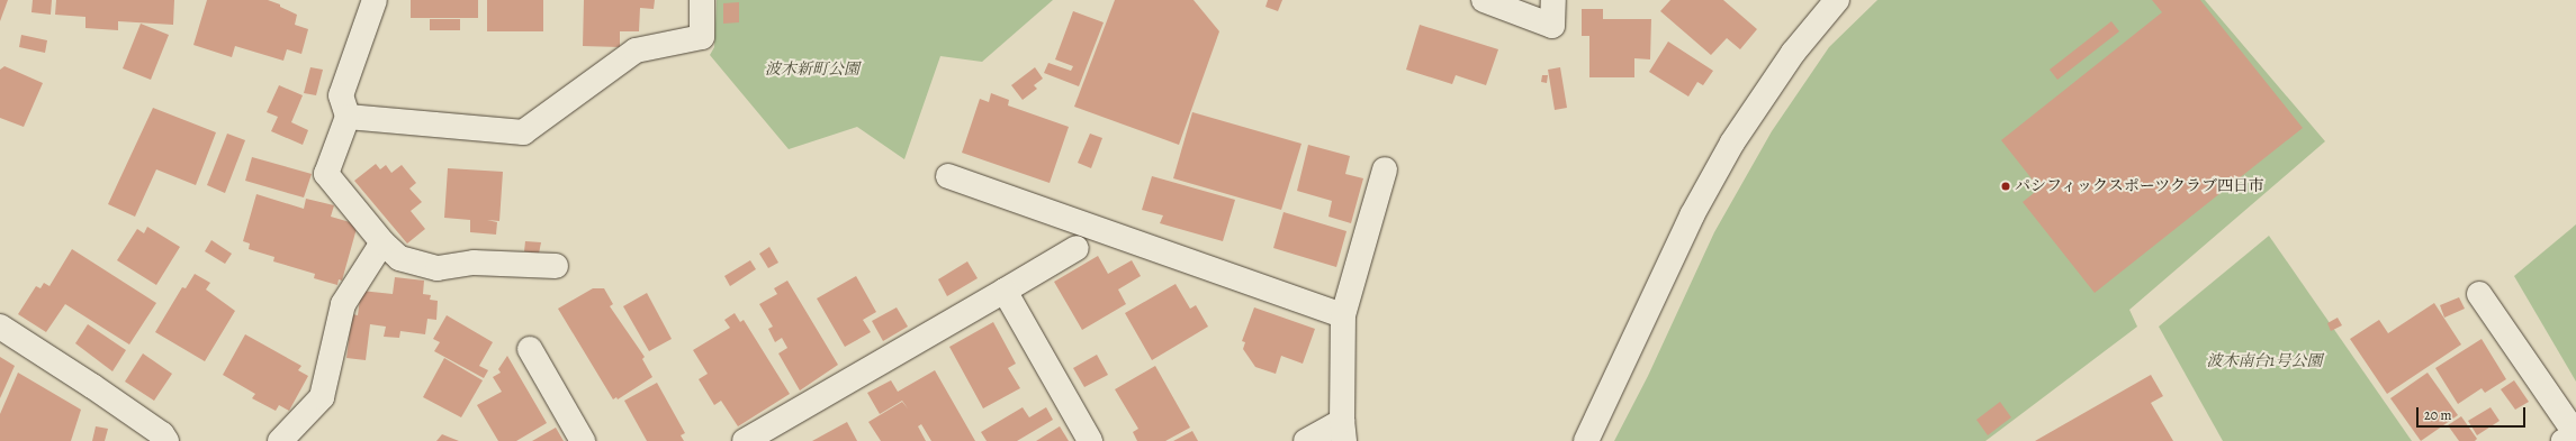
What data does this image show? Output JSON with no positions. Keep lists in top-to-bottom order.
{
  "parks": ["波木新町公園", "波木南台1号公園"],
  "places": ["パシフィックスポーツクラブ四日市"],
  "scale_bar": "20 m"
}
